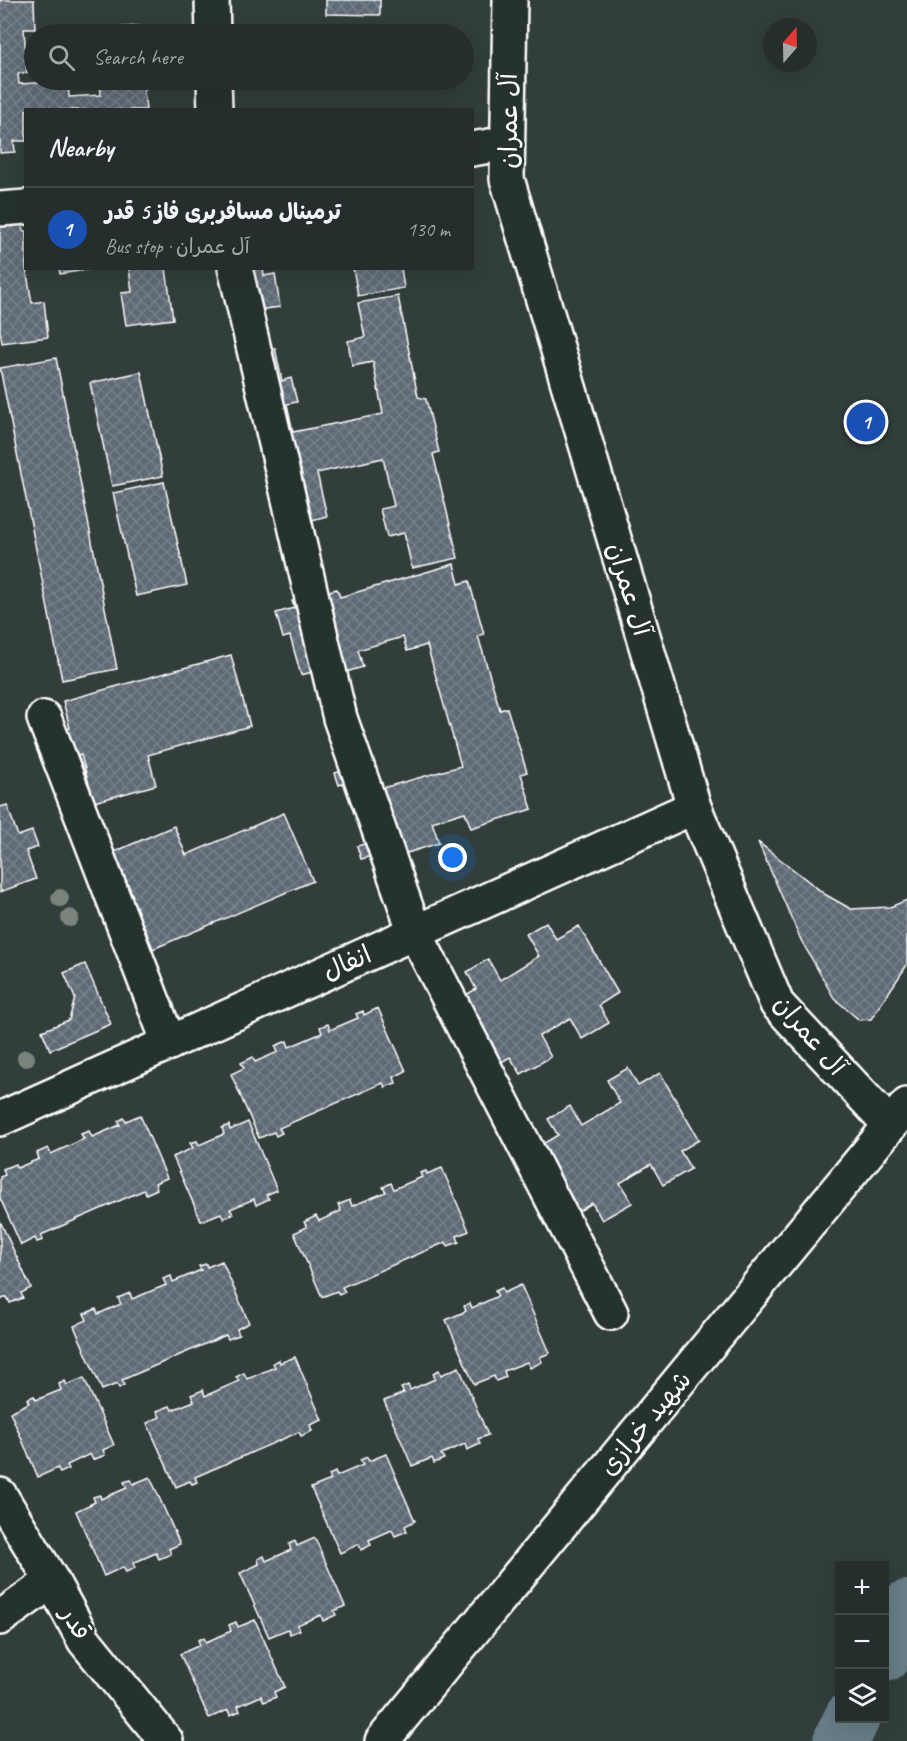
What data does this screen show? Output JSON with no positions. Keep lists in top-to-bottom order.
{
  "streets": {
    "street": [
      "آل عمران",
      "انفال",
      "شهید خرازی",
      "قدر"
    ]
  },
  "crossings": [
    ["آل عمران", "انفال"],
    ["آل عمران", "شهید خرازی"]
  ],
  "north": "top",
  "page": {
    "search": "Search here",
    "heading": "Nearby",
    "list": [
      {
        "mark": "1",
        "name": "ترمینال مسافربری فاز 5 قدر",
        "note": "Bus stop · آل عمران",
        "value": "130 m"
      }
    ],
    "pins": "1",
    "map_buttons": ["+", "−"]
  }
}
